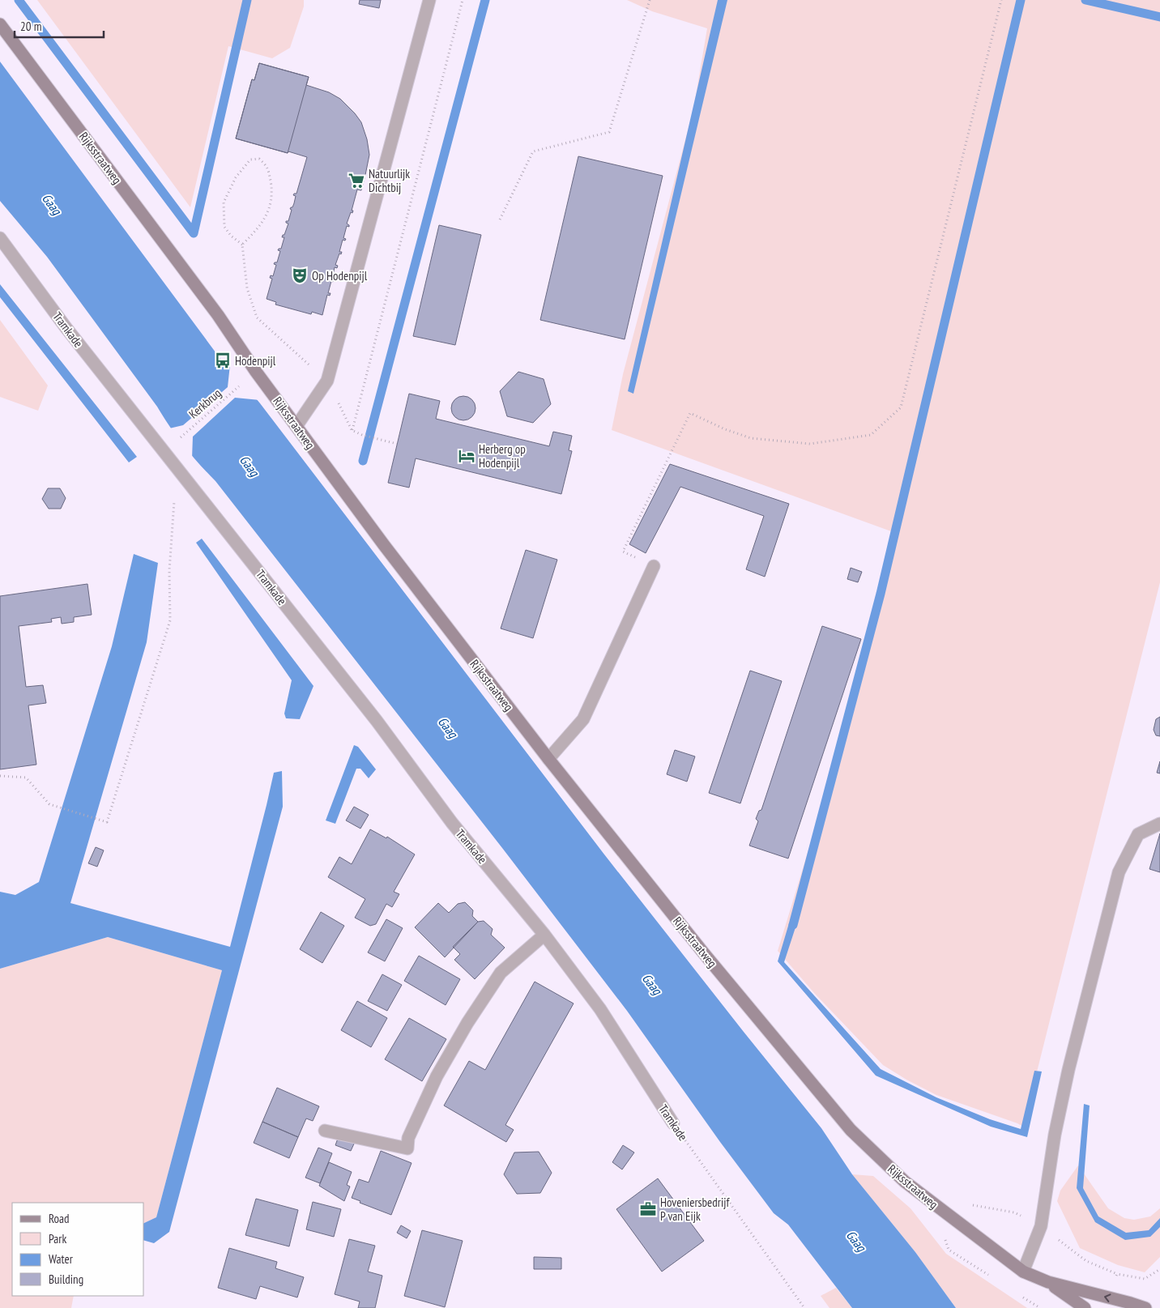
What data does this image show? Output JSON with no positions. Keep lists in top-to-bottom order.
{
  "streets": {
    "main road": ["Rijksstraatweg"],
    "street": ["Tramkade"],
    "path": ["Kerkbrug"]
  },
  "water": ["Gaag"],
  "places": {
    "supermarket": ["Natuurlijk Dichtbij"],
    "theatre": ["Op Hodenpijl"],
    "bus stop": ["Hodenpijl"],
    "hotel": ["Herberg op Hodenpijl"],
    "office": ["Hoveniersbedrijf P van Eijk"]
  },
  "legend": [
    "Road",
    "Park",
    "Water",
    "Building"
  ],
  "scale_bar": "20 m"
}
